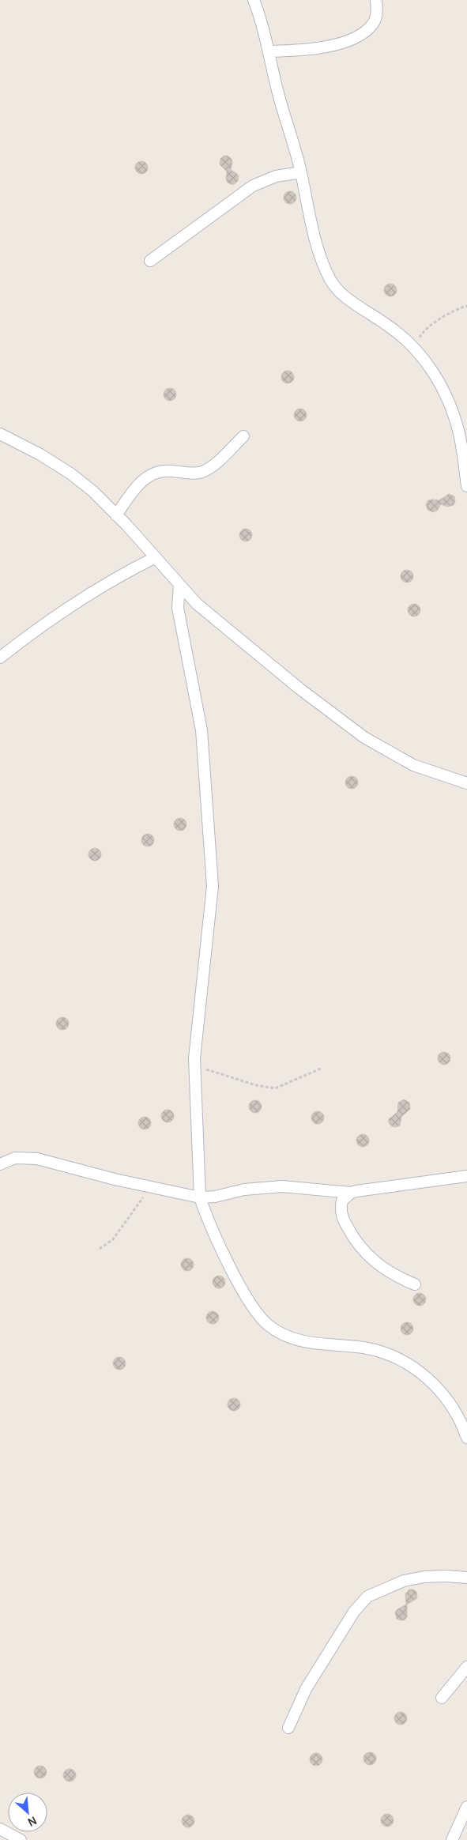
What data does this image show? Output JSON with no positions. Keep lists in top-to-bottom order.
{
  "north": "bottom right"
}
